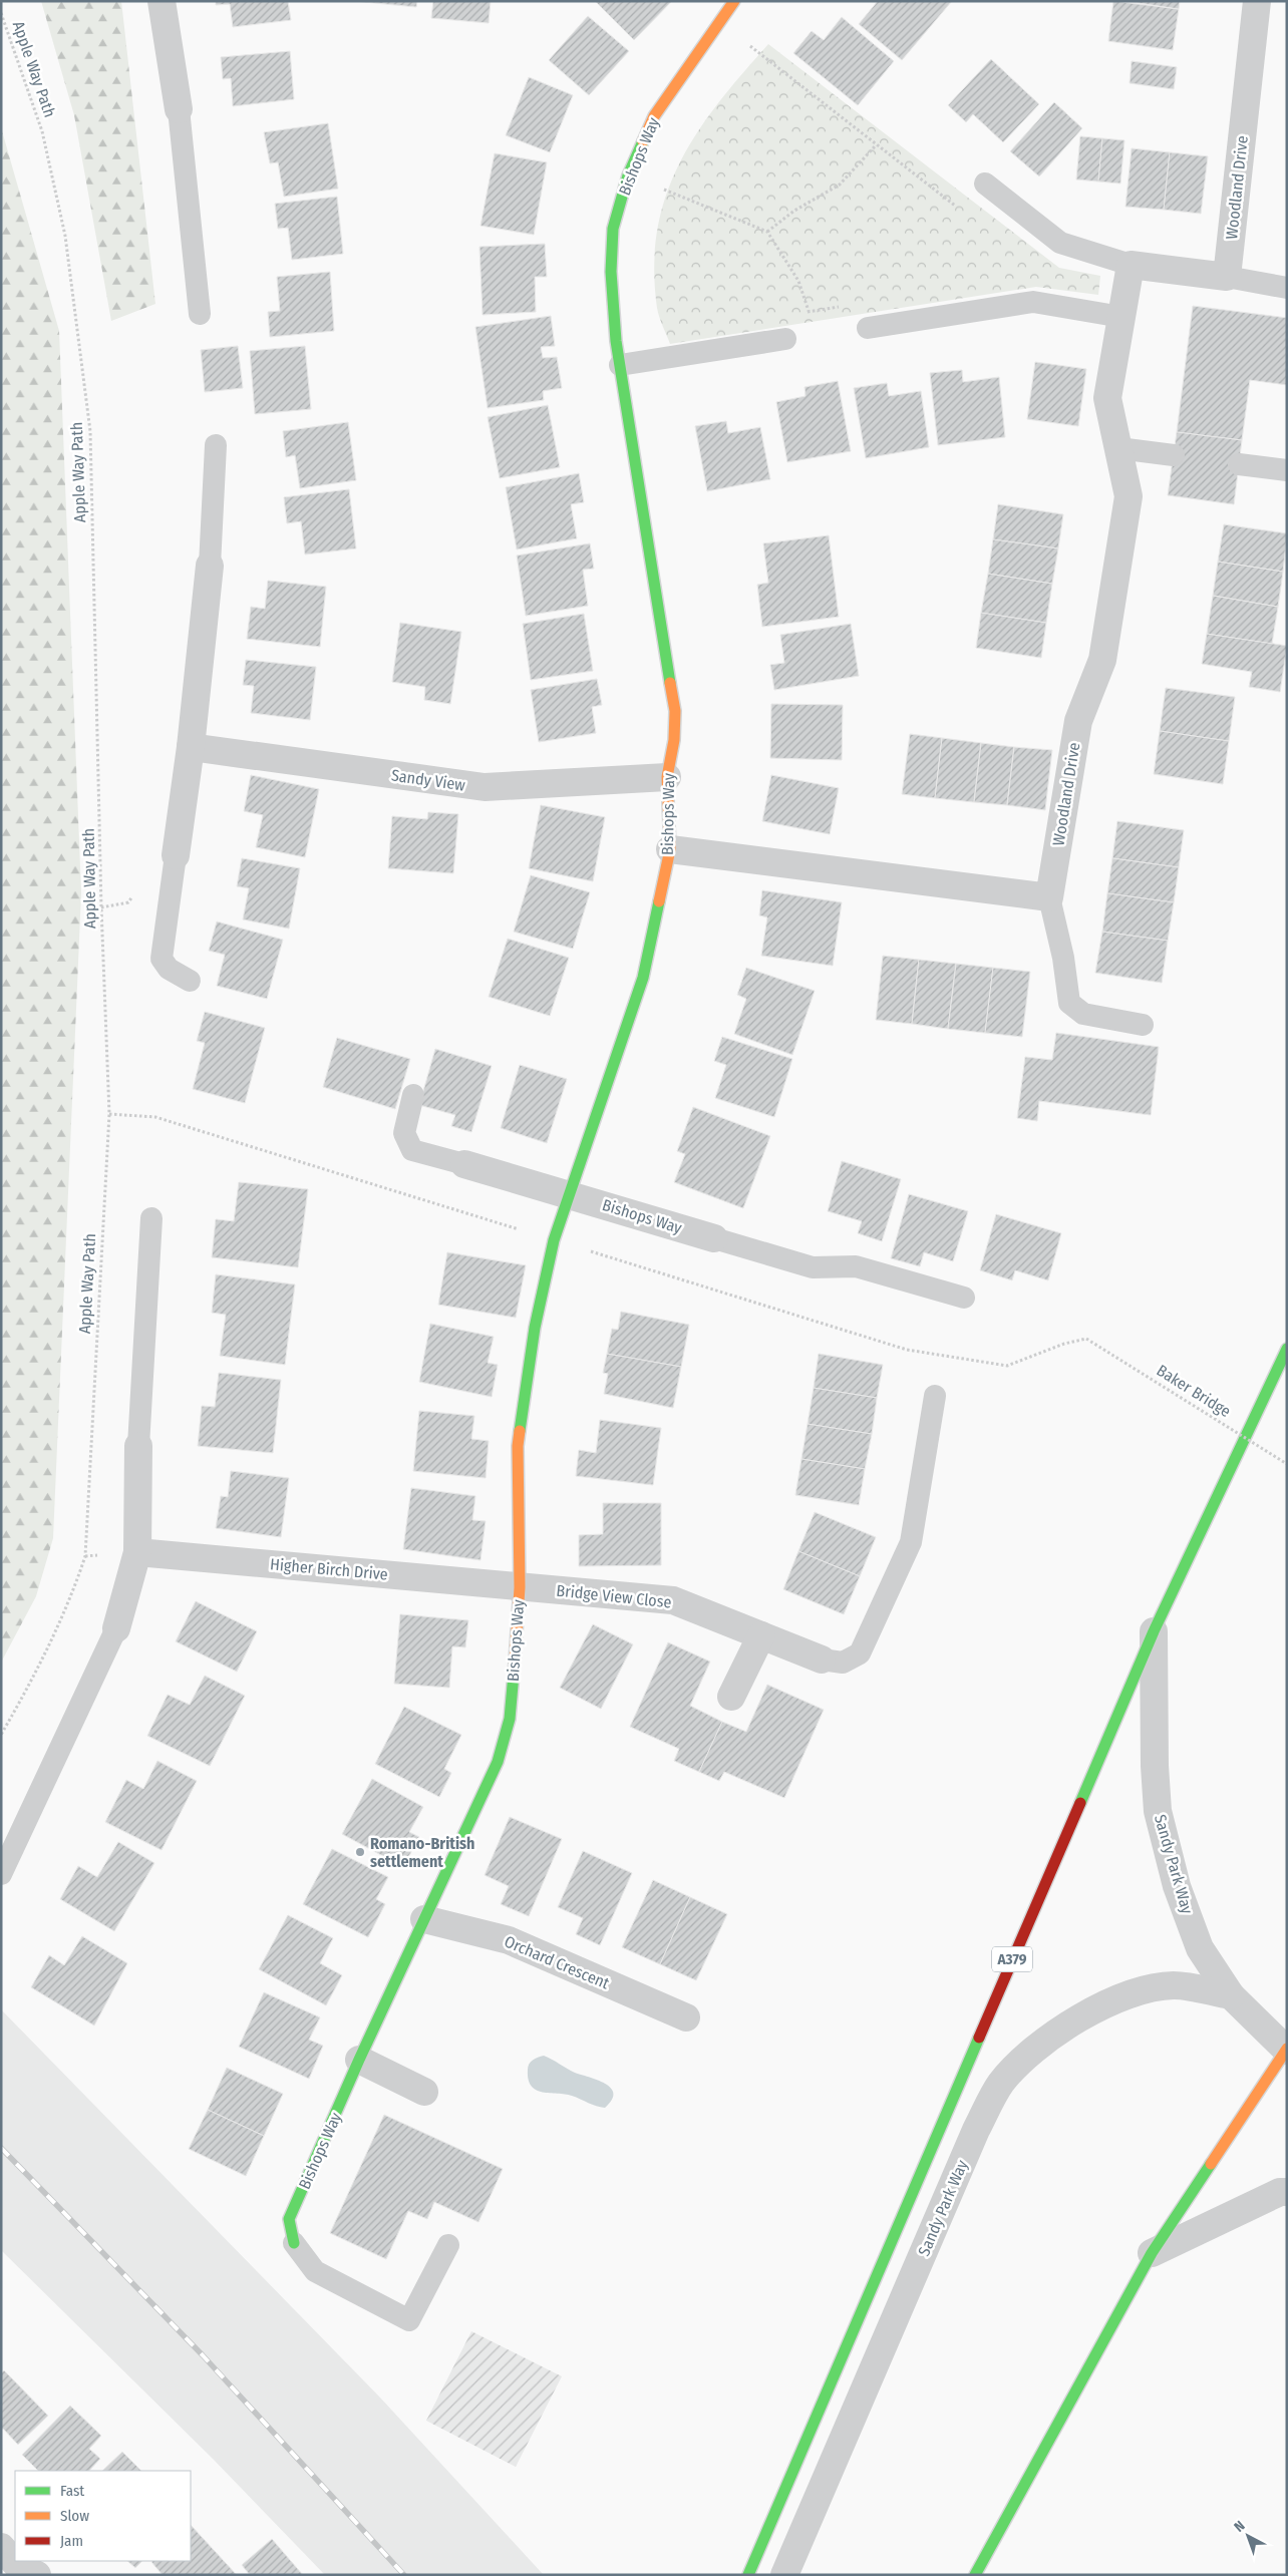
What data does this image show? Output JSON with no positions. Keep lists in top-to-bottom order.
{
  "streets": {
    "street": [
      "Bishops Way",
      "Woodland Drive",
      "Sandy View",
      "Higher Birch Drive",
      "Bridge View Close",
      "Sandy Park Way",
      "A379",
      "Orchard Crescent"
    ],
    "path": ["Apple Way Path", "Baker Bridge"]
  },
  "crossings": [
    ["Bishops Way", "Sandy View"],
    ["Bishops Way", "Baker Bridge"],
    ["Bishops Way", "Higher Birch Drive"],
    ["Bishops Way", "Bridge View Close"],
    ["Bishops Way", "Orchard Crescent"],
    ["Higher Birch Drive", "Bridge View Close"],
    ["Sandy Park Way", "A379"]
  ],
  "places": ["Romano-British settlement"],
  "legend": ["Fast", "Slow", "Jam"],
  "north": "top left"
}
